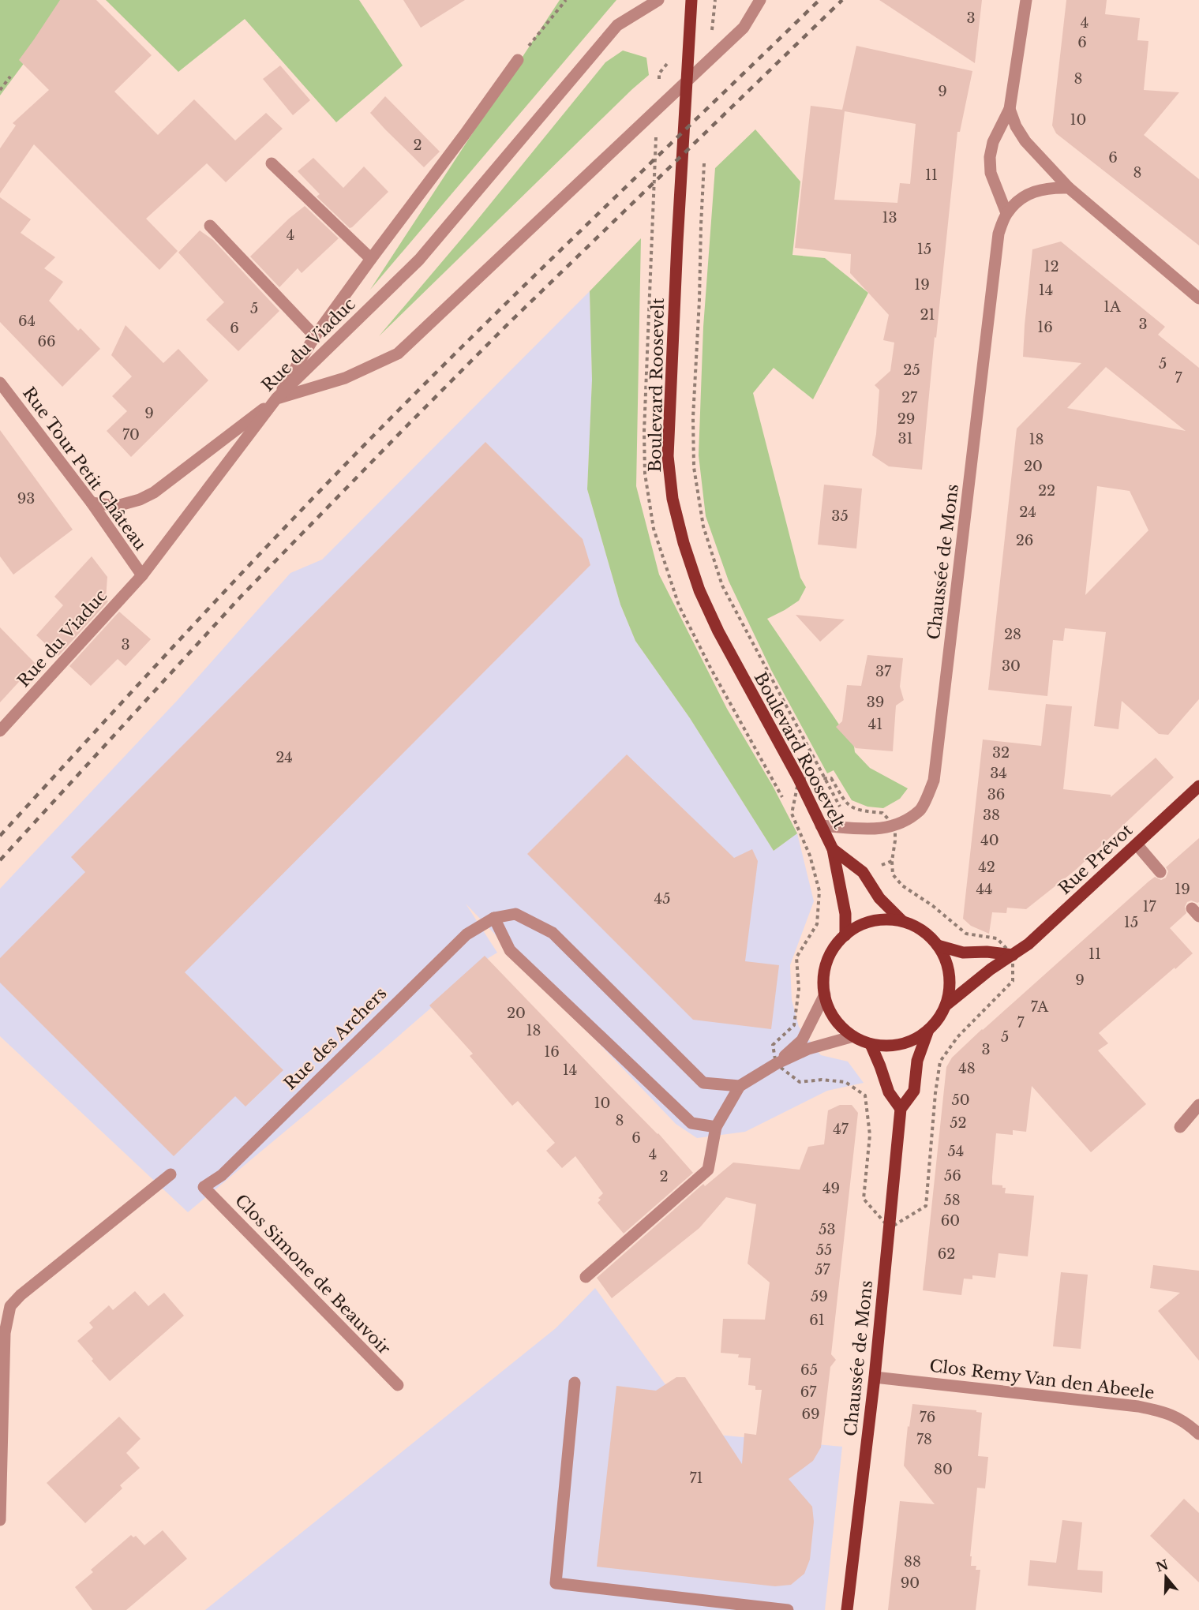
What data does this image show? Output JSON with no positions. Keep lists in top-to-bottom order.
{
  "streets": {
    "main road": ["Boulevard Roosevelt", "Chaussée de Mons", "Rue Prévot"],
    "street": [
      "Rue du Viaduc",
      "Rue Tour Petit Château",
      "Rue des Archers",
      "Clos Simone de Beauvoir",
      "Clos Remy Van den Abeele"
    ]
  },
  "crossings": [
    ["Rue du Viaduc", "Rue Tour Petit Château"],
    ["Boulevard Roosevelt", "Chaussée de Mons"],
    ["Boulevard Roosevelt", "Rue Prévot"],
    ["Chaussée de Mons", "Rue Prévot"],
    ["Chaussée de Mons", "Clos Remy Van den Abeele"],
    ["Rue des Archers", "Clos Simone de Beauvoir"]
  ],
  "house_numbers": [
    "3",
    "4",
    "6",
    "8",
    "9",
    "10",
    "2",
    "6",
    "8",
    "11",
    "13",
    "4",
    "15",
    "12",
    "19",
    "14",
    "1A",
    "5",
    "21",
    "64",
    "3",
    "16",
    "6",
    "66",
    "5",
    "25",
    "7",
    "27",
    "9",
    "29",
    "70",
    "31",
    "18",
    "20",
    "22",
    "93",
    "24",
    "35",
    "26",
    "28",
    "3",
    "30",
    "37",
    "39",
    "41",
    "32",
    "24",
    "34",
    "36",
    "38",
    "40",
    "42",
    "44",
    "19",
    "45",
    "17",
    "15",
    "11",
    "9",
    "7A",
    "20",
    "7",
    "18",
    "5",
    "3",
    "16",
    "48",
    "14",
    "50",
    "10",
    "8",
    "52",
    "47",
    "6",
    "54",
    "4",
    "56",
    "2",
    "49",
    "58",
    "60",
    "53",
    "55",
    "62",
    "57",
    "59",
    "61",
    "65",
    "67",
    "69",
    "76",
    "78",
    "80",
    "71",
    "88",
    "90"
  ],
  "north": "top"
}
